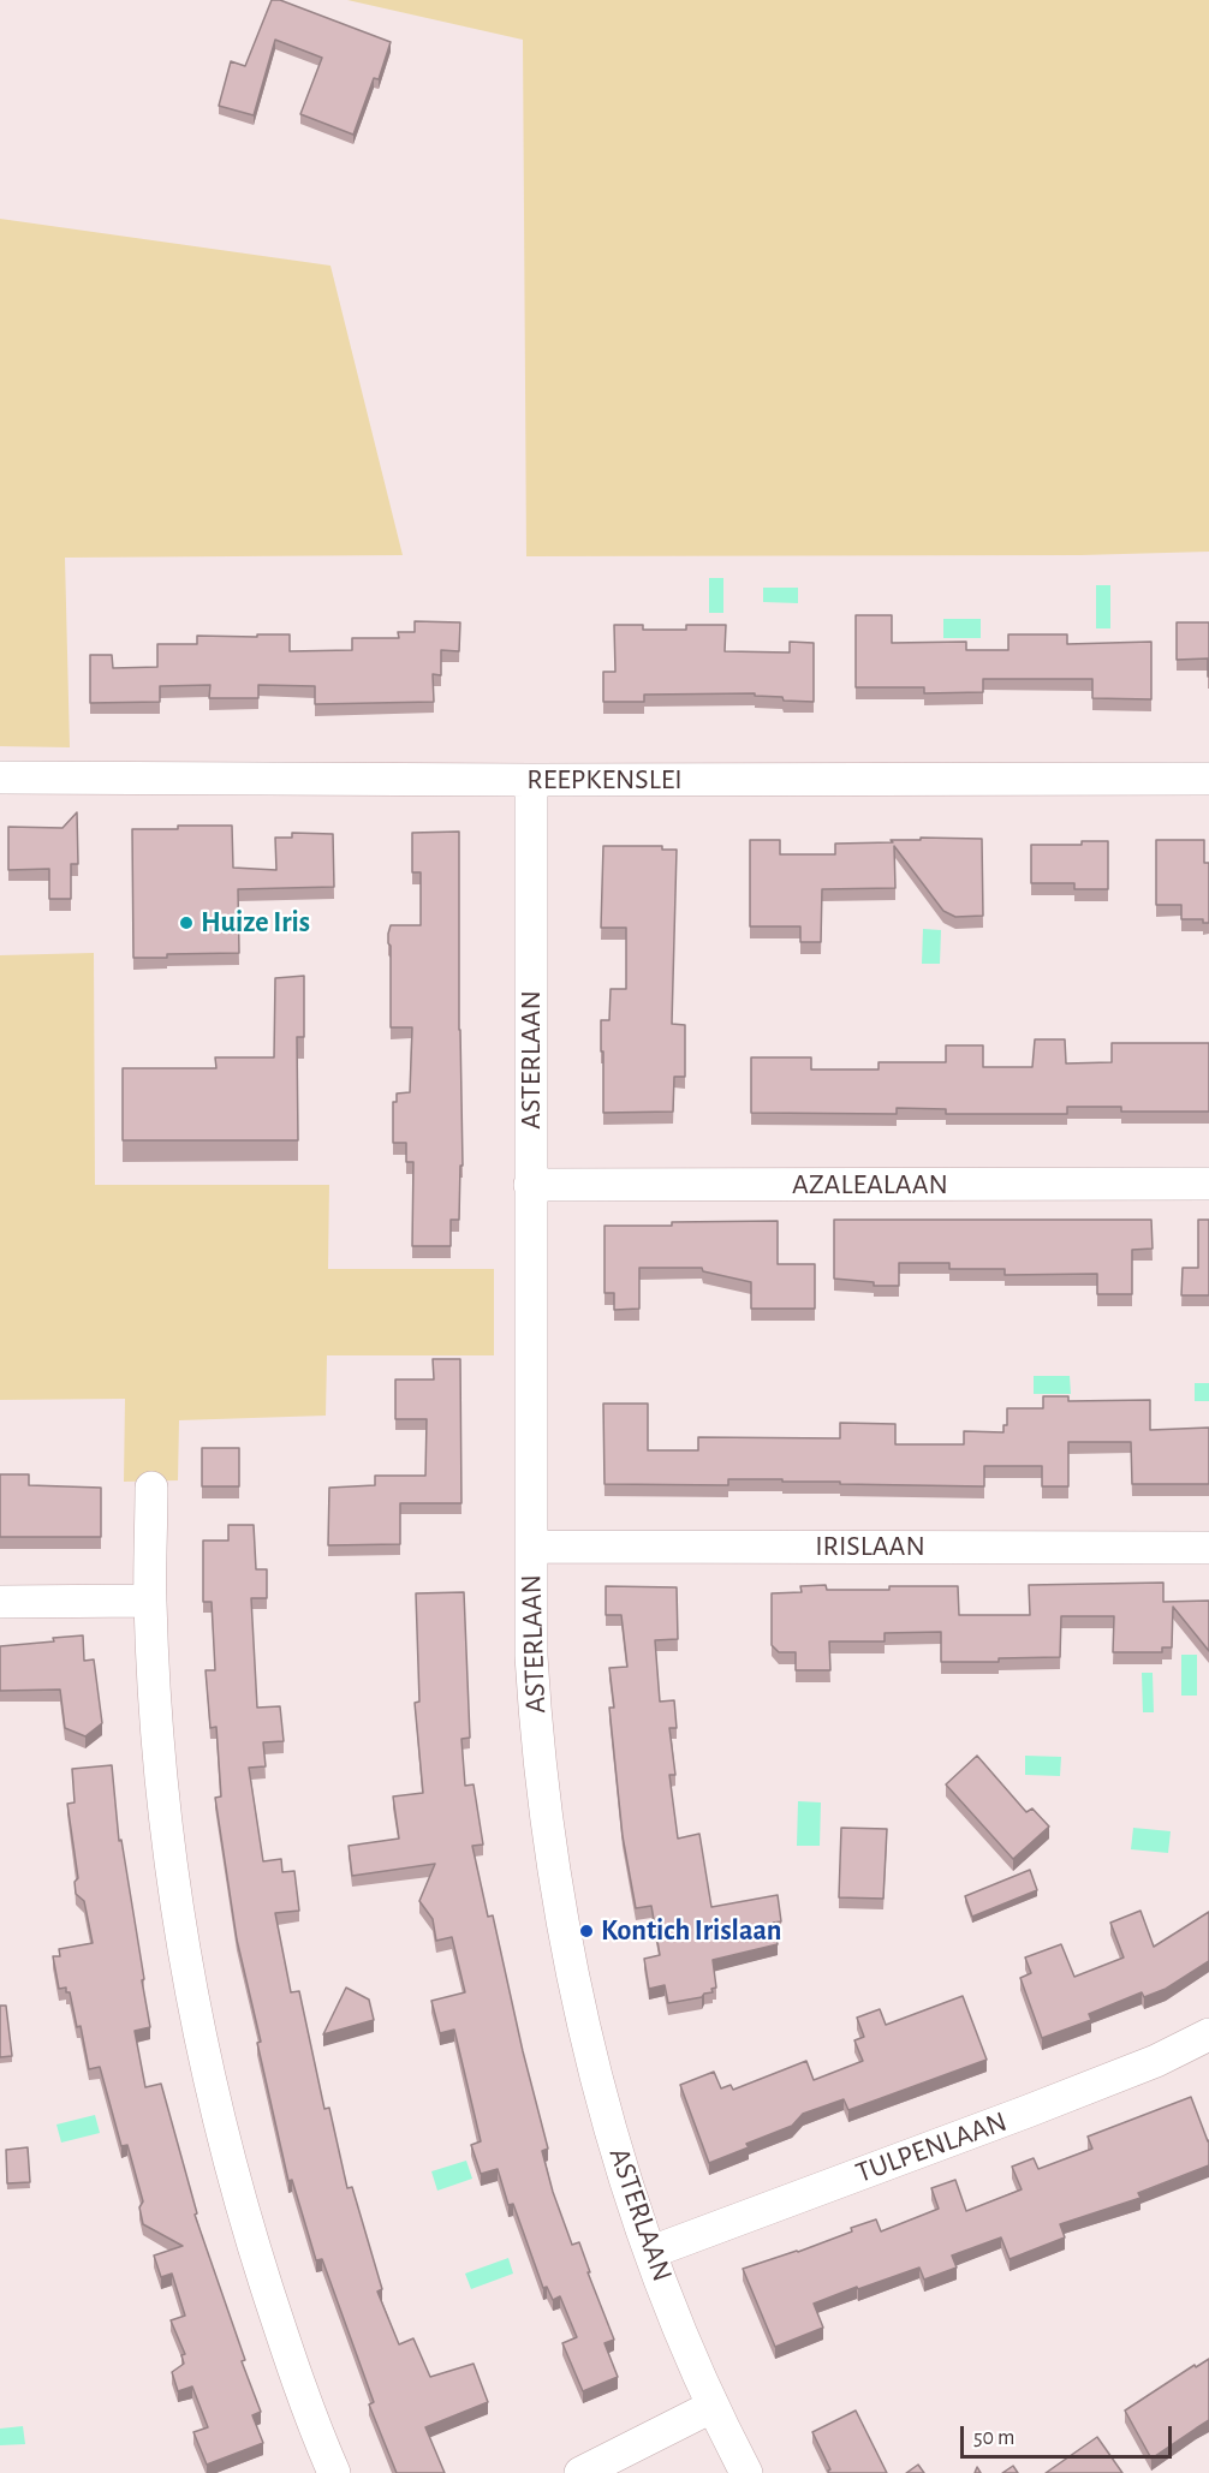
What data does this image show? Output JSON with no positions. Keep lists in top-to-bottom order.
{
  "streets": {
    "street": [
      "REEPKENSLEI",
      "ASTERLAAN",
      "AZALEALAAN",
      "IRISLAAN",
      "TULPENLAAN"
    ]
  },
  "crossings": [
    ["REEPKENSLEI", "ASTERLAAN"],
    ["ASTERLAAN", "AZALEALAAN"],
    ["ASTERLAAN", "IRISLAAN"],
    ["ASTERLAAN", "TULPENLAAN"]
  ],
  "places": ["Huize Iris", "Kontich Irislaan"],
  "scale_bar": "50 m"
}
